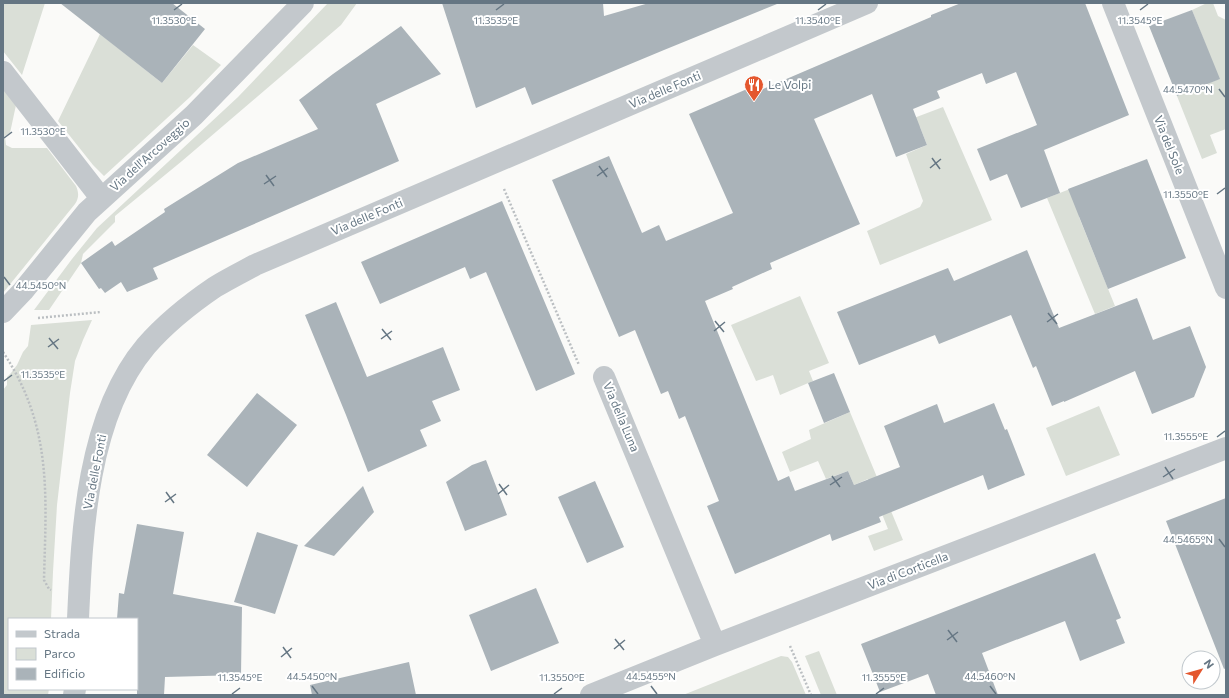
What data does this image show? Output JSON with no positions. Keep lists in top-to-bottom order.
{
  "streets": {
    "street": [
      "Via delle Fonti",
      "Via del Sole",
      "Via dell'Arcoveggio",
      "Via della Luna",
      "Via di Corticella"
    ]
  },
  "crossings": [
    ["Via della Luna", "Via di Corticella"]
  ],
  "places": {
    "restaurant": ["Le Volpi"]
  },
  "legend": ["Strada", "Parco", "Edificio"],
  "north": "top right",
  "coordinates": [
    "11.3530°E",
    "11.3535°E",
    "11.3540°E",
    "11.3545°E",
    "44.5470°N",
    "11.3550°E",
    "44.5450°N",
    "11.3555°E",
    "44.5465°N",
    "44.5455°N",
    "44.5460°N"
  ]
}
